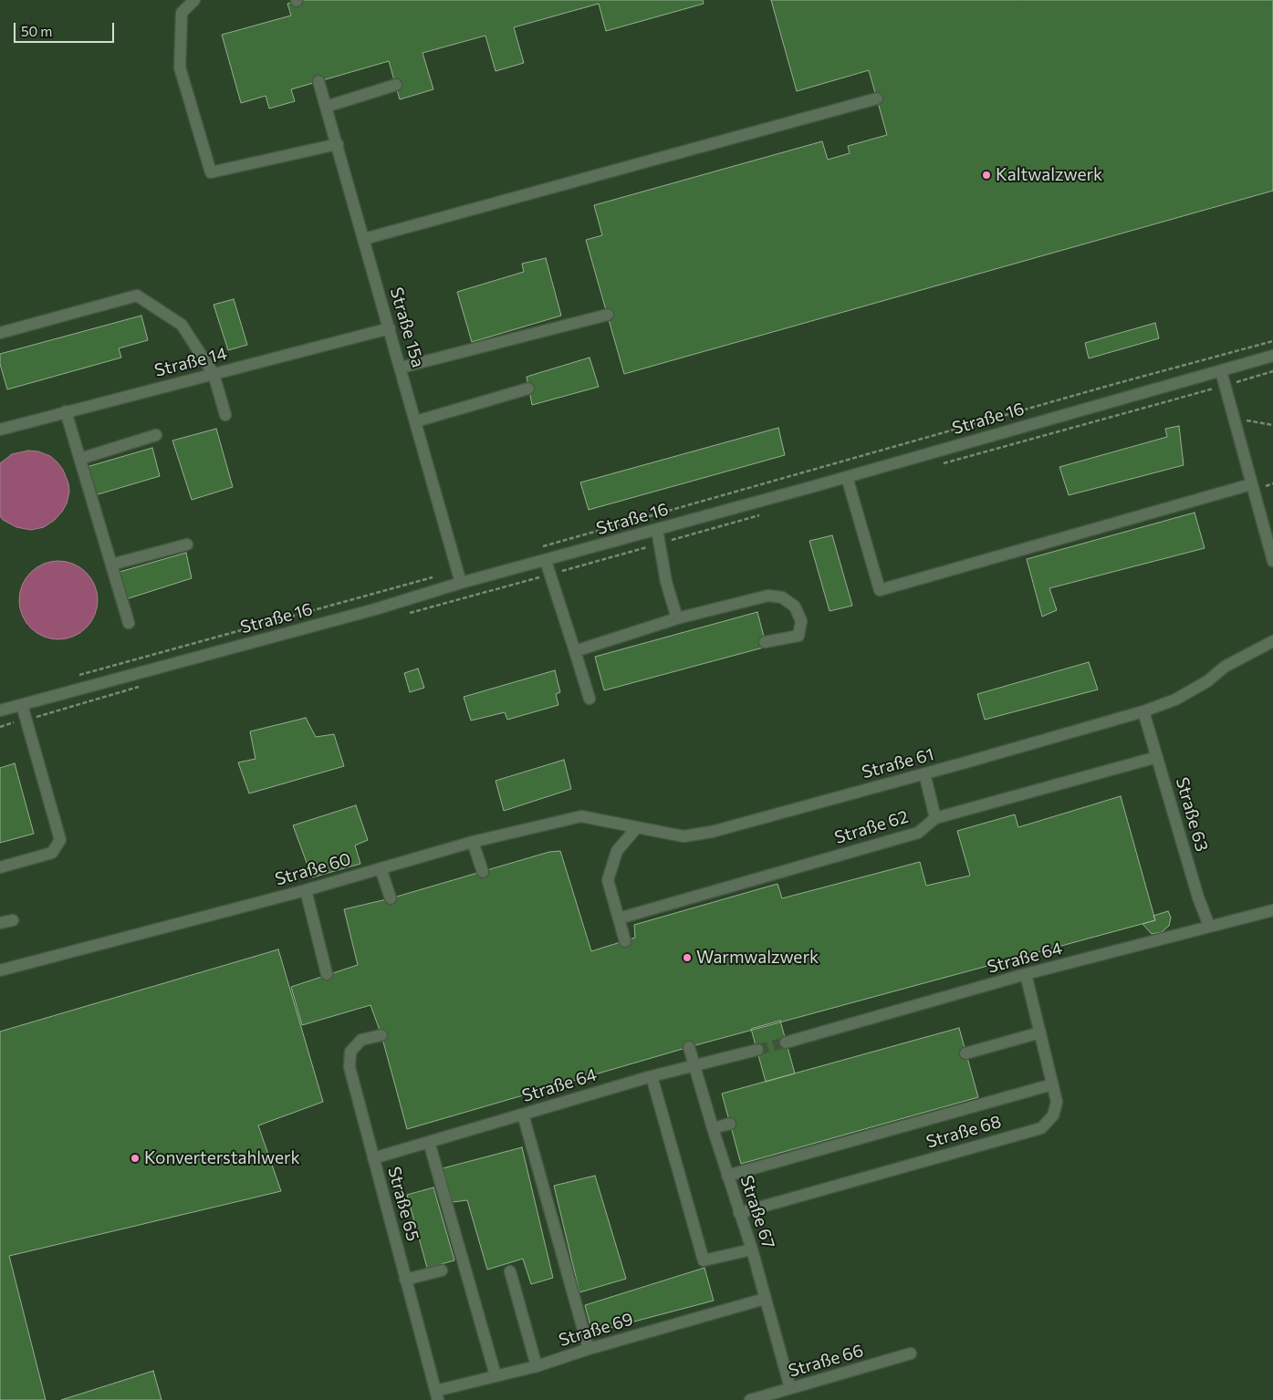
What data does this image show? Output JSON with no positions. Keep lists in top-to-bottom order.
{
  "streets": {
    "street": [
      "Straße 15a",
      "Straße 14",
      "Straße 16",
      "Straße 61",
      "Straße 63",
      "Straße 62",
      "Straße 60",
      "Straße 64",
      "Straße 68",
      "Straße 65",
      "Straße 67",
      "Straße 69",
      "Straße 66"
    ]
  },
  "crossings": [
    ["Straße 15a", "Straße 14"],
    ["Straße 15a", "Straße 16"],
    ["Straße 61", "Straße 63"],
    ["Straße 61", "Straße 60"],
    ["Straße 63", "Straße 62"],
    ["Straße 63", "Straße 64"],
    ["Straße 64", "Straße 68"],
    ["Straße 64", "Straße 65"],
    ["Straße 64", "Straße 67"],
    ["Straße 68", "Straße 67"],
    ["Straße 65", "Straße 69"],
    ["Straße 67", "Straße 69"],
    ["Straße 67", "Straße 66"]
  ],
  "places": ["Kaltwalzwerk", "Warmwalzwerk", "Konverterstahlwerk"],
  "scale_bar": "50 m"
}
